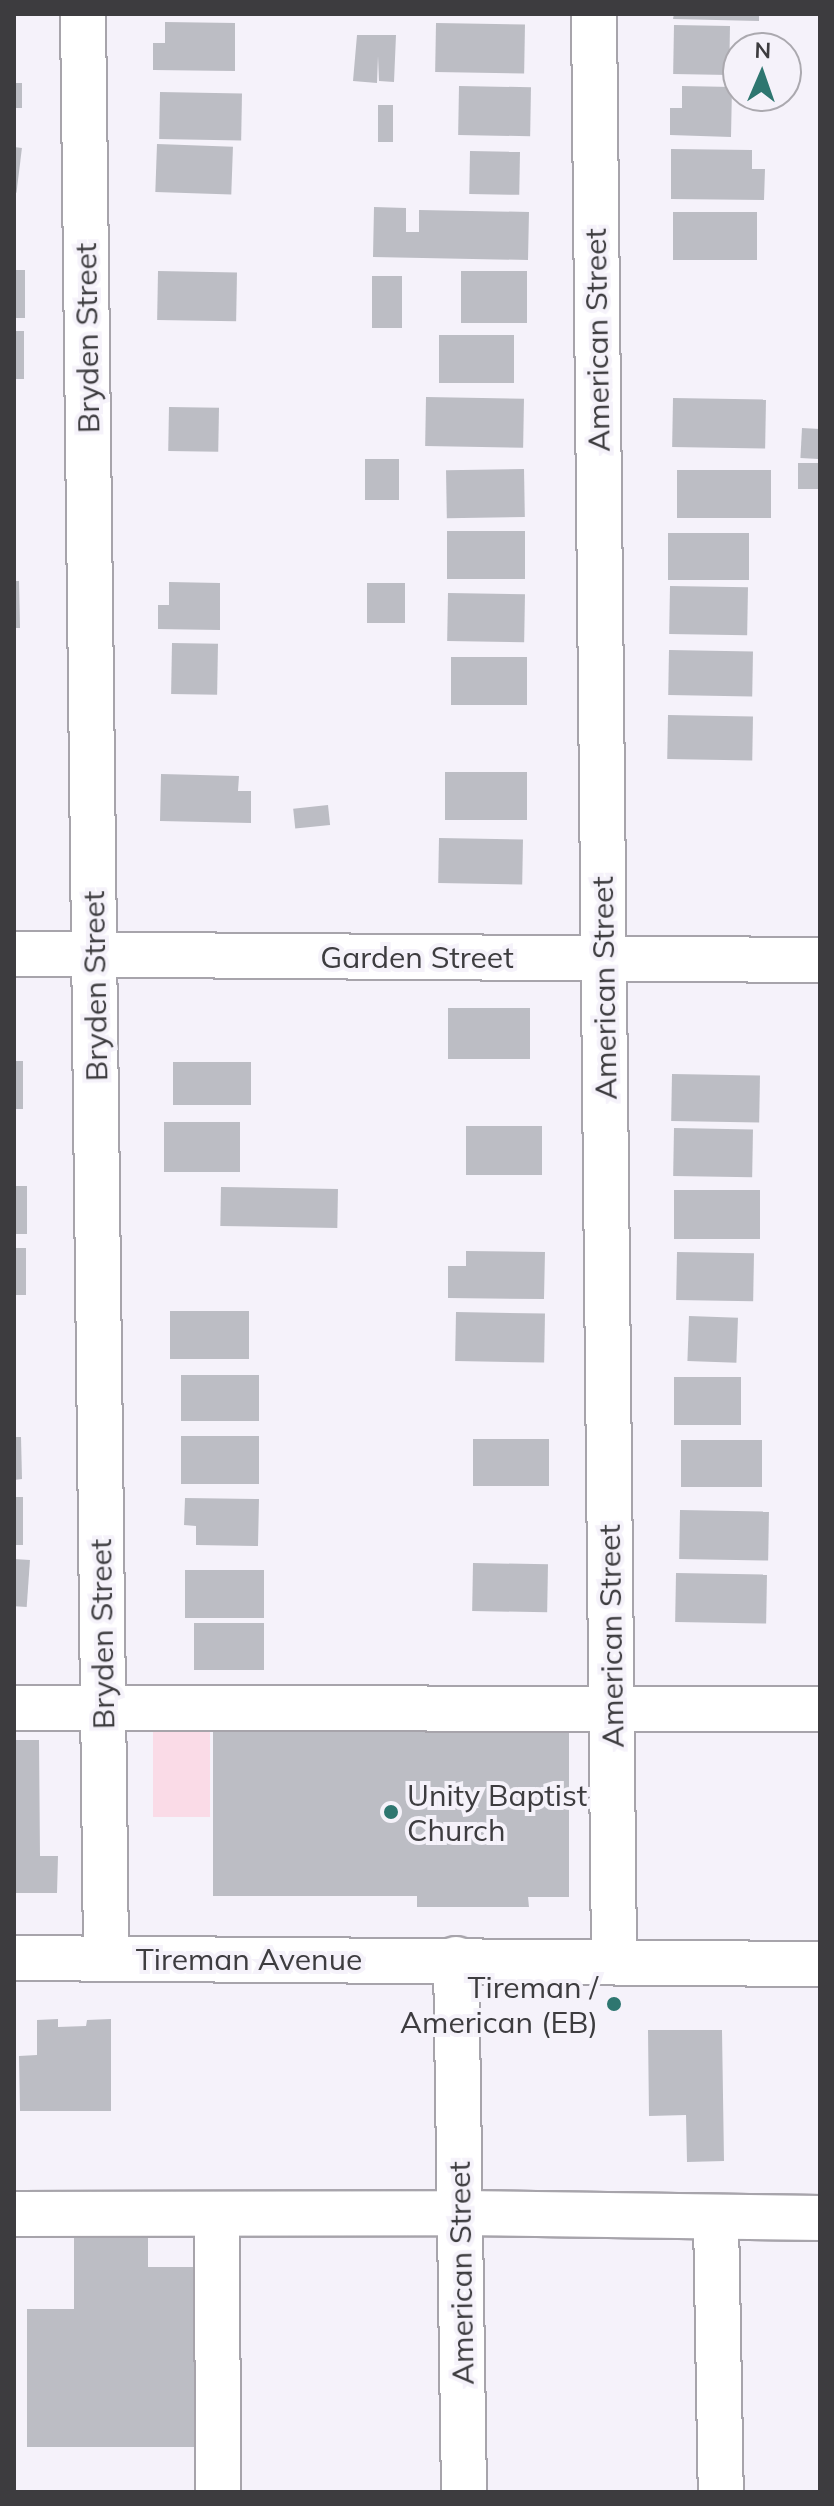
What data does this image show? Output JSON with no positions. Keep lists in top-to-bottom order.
{
  "streets": {
    "street": [
      "Bryden Street",
      "American Street",
      "Garden Street",
      "Tireman Avenue"
    ]
  },
  "crossings": [
    ["Bryden Street", "Garden Street"],
    ["Bryden Street", "Tireman Avenue"],
    ["American Street", "Garden Street"],
    ["American Street", "Tireman Avenue"]
  ],
  "places": ["Unity Baptist Church", "Tireman / American (EB)"],
  "north": "top"
}
